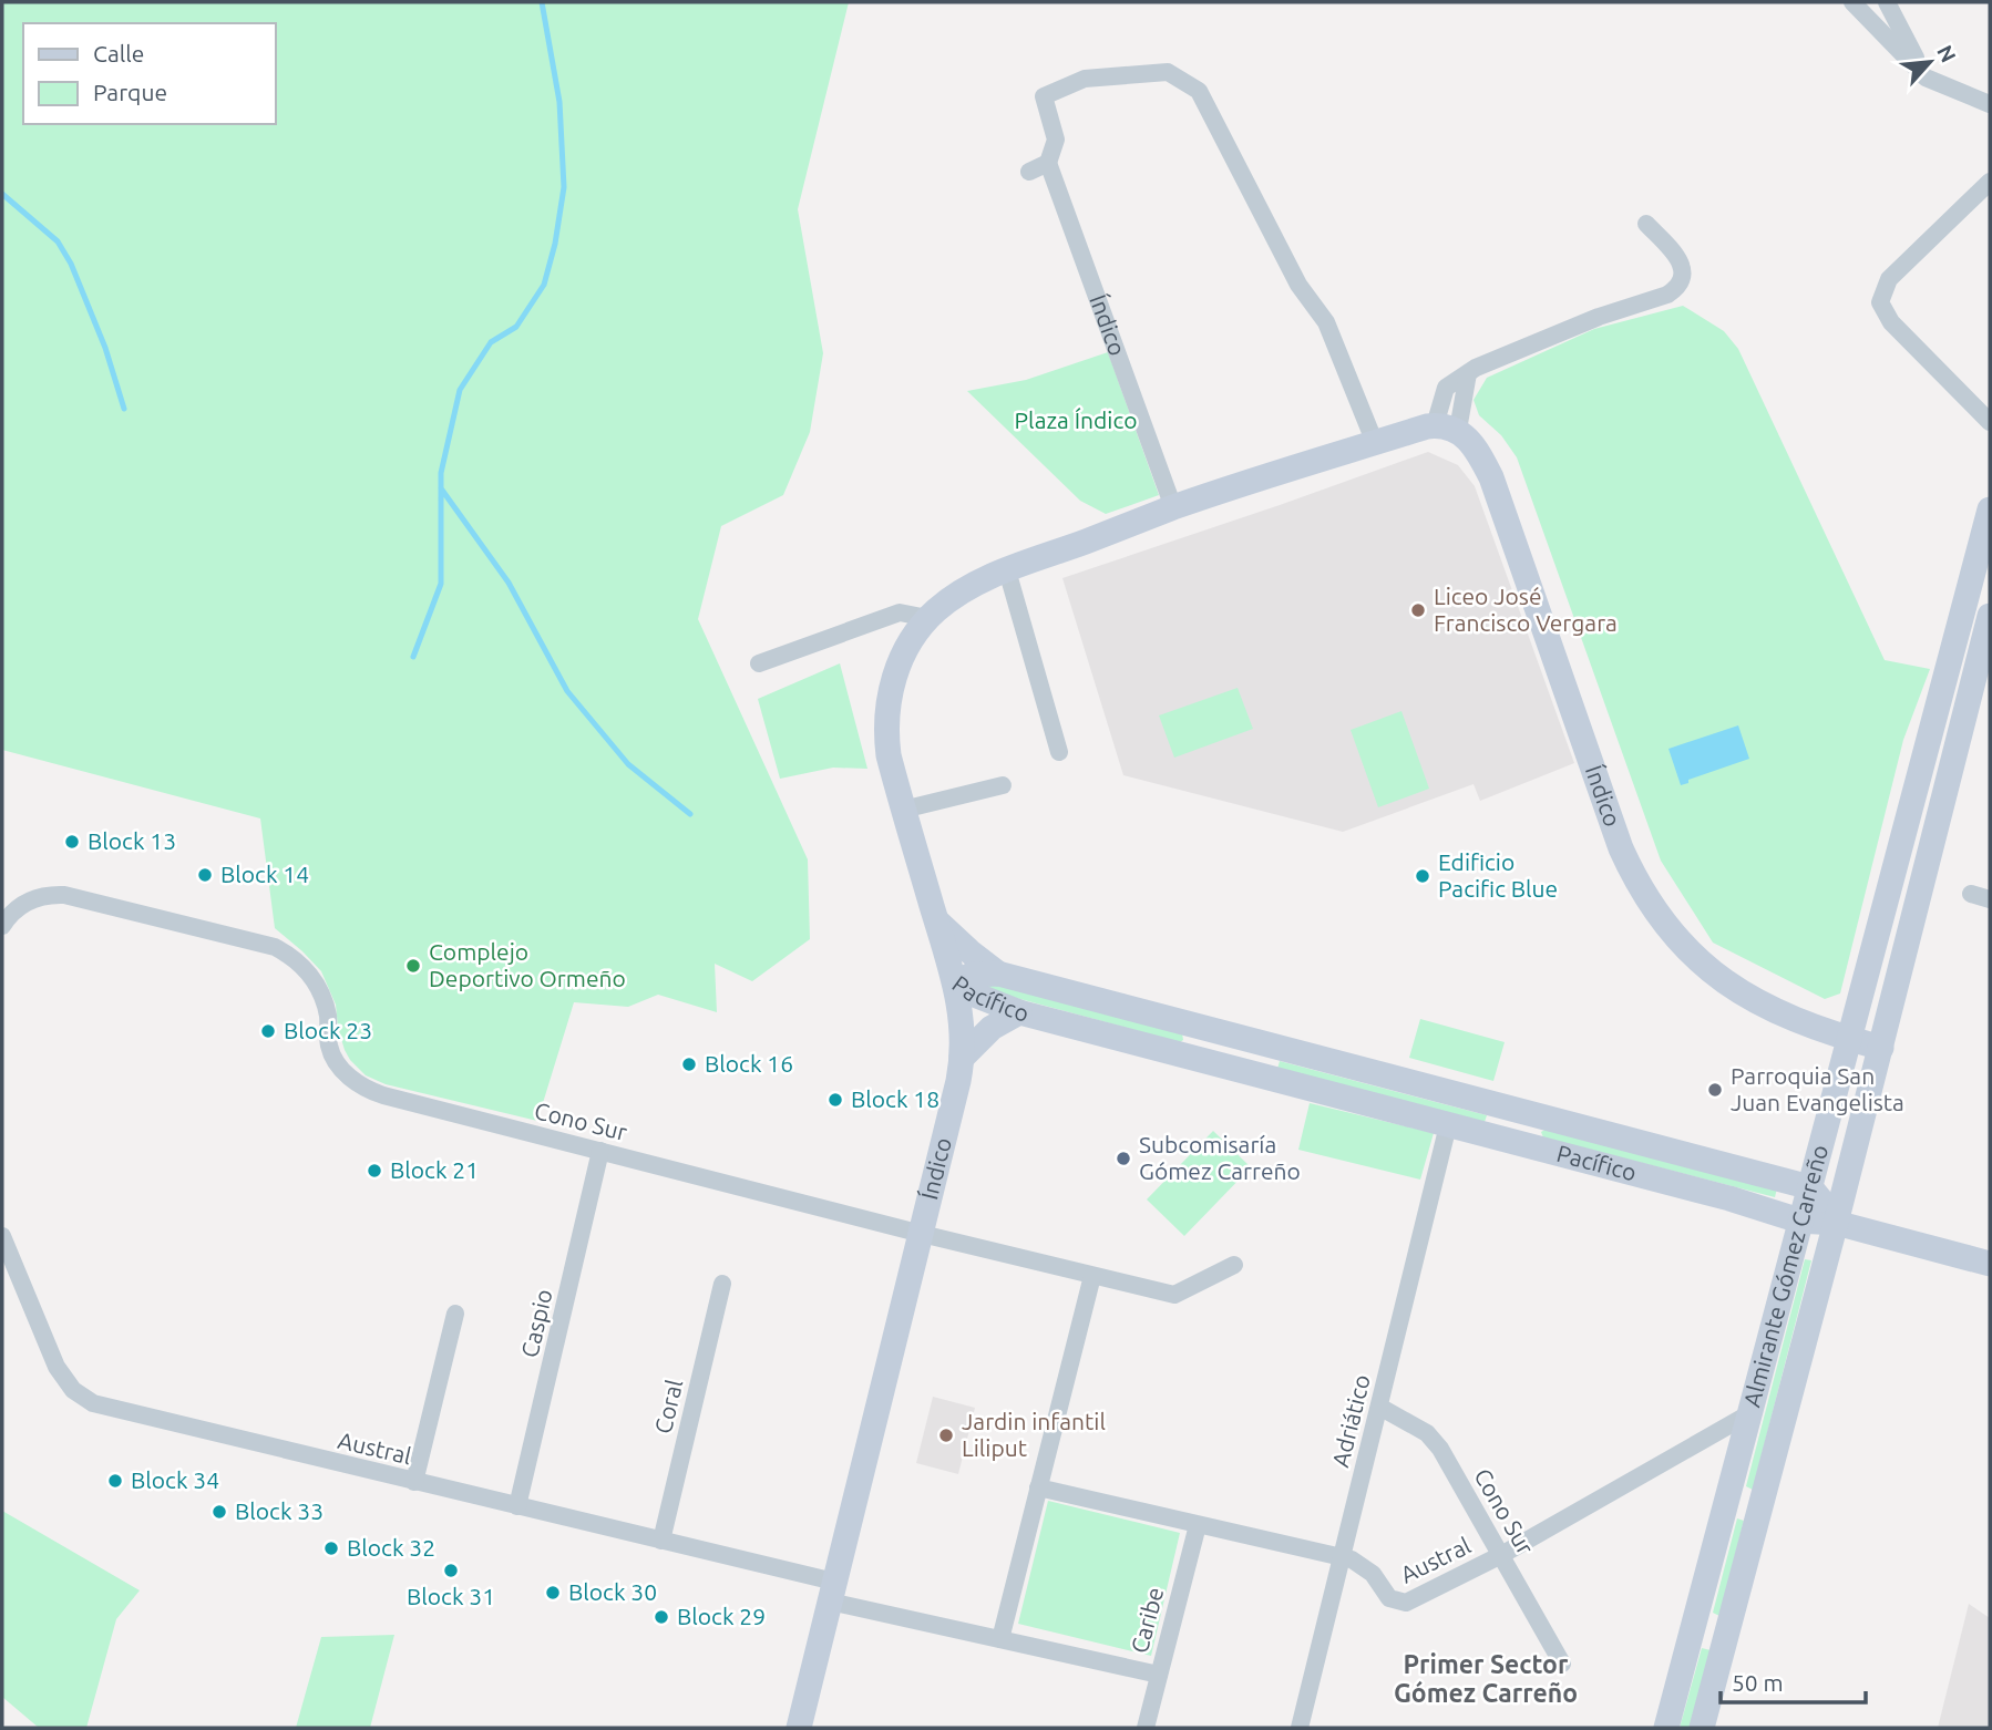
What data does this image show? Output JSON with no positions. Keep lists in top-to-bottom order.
{
  "streets": {
    "street": [
      "Índico",
      "Pacífico",
      "Cono Sur",
      "Almirante Gómez Carreño",
      "Caspio",
      "Coral",
      "Adriático",
      "Austral",
      "Caribe"
    ]
  },
  "crossings": [
    ["Índico", "Pacífico"],
    ["Índico", "Cono Sur"],
    ["Índico", "Almirante Gómez Carreño"],
    ["Índico", "Austral"],
    ["Pacífico", "Almirante Gómez Carreño"],
    ["Pacífico", "Adriático"],
    ["Cono Sur", "Caspio"],
    ["Cono Sur", "Adriático"],
    ["Cono Sur", "Austral"],
    ["Almirante Gómez Carreño", "Austral"],
    ["Caspio", "Austral"],
    ["Coral", "Austral"],
    ["Adriático", "Austral"],
    ["Austral", "Caribe"]
  ],
  "districts": ["Primer Sector Gómez Carreño"],
  "parks": ["Plaza Índico"],
  "places": [
    "Liceo José Francisco Vergara",
    "Block 13",
    "Block 14",
    "Edificio Pacific Blue",
    "Complejo Deportivo Ormeño",
    "Block 23",
    "Block 16",
    "Parroquia San Juan Evangelista",
    "Block 18",
    "Subcomisaría Gómez Carreño",
    "Block 21",
    "Jardin infantil Liliput",
    "Block 34",
    "Block 33",
    "Block 32",
    "Block 31",
    "Block 30",
    "Block 29"
  ],
  "legend": ["Calle", "Parque"],
  "scale_bar": "50 m",
  "north": "top right"
}
